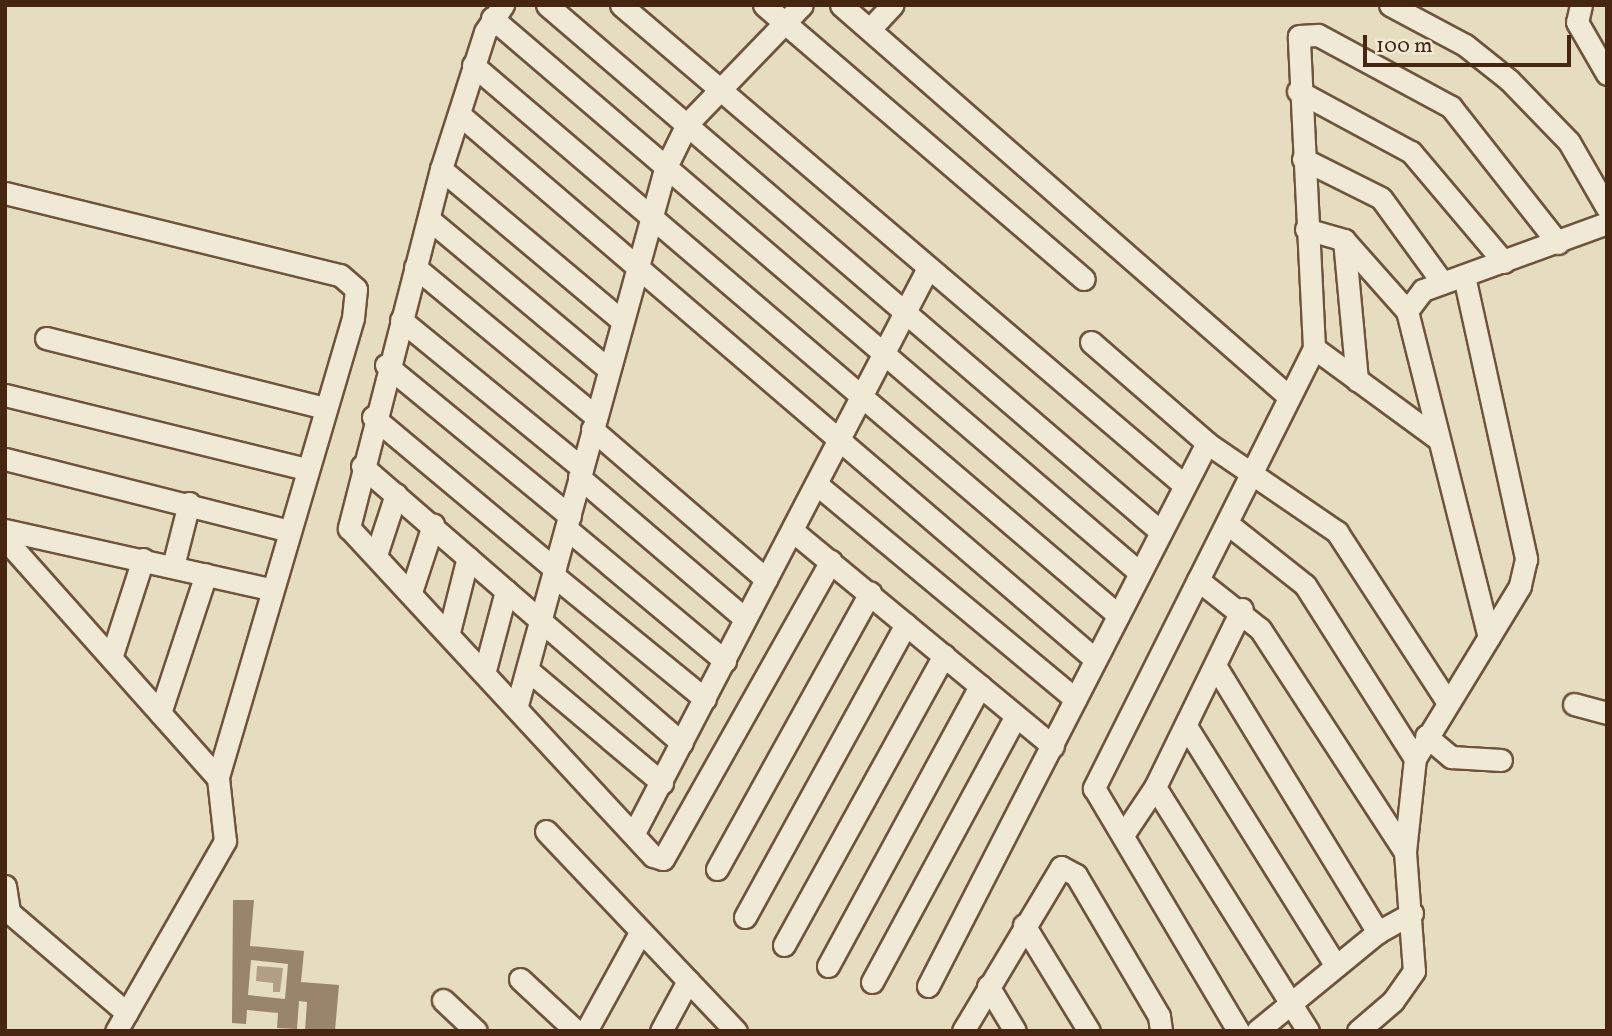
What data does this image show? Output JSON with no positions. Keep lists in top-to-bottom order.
{
  "scale_bar": "100 m"
}
